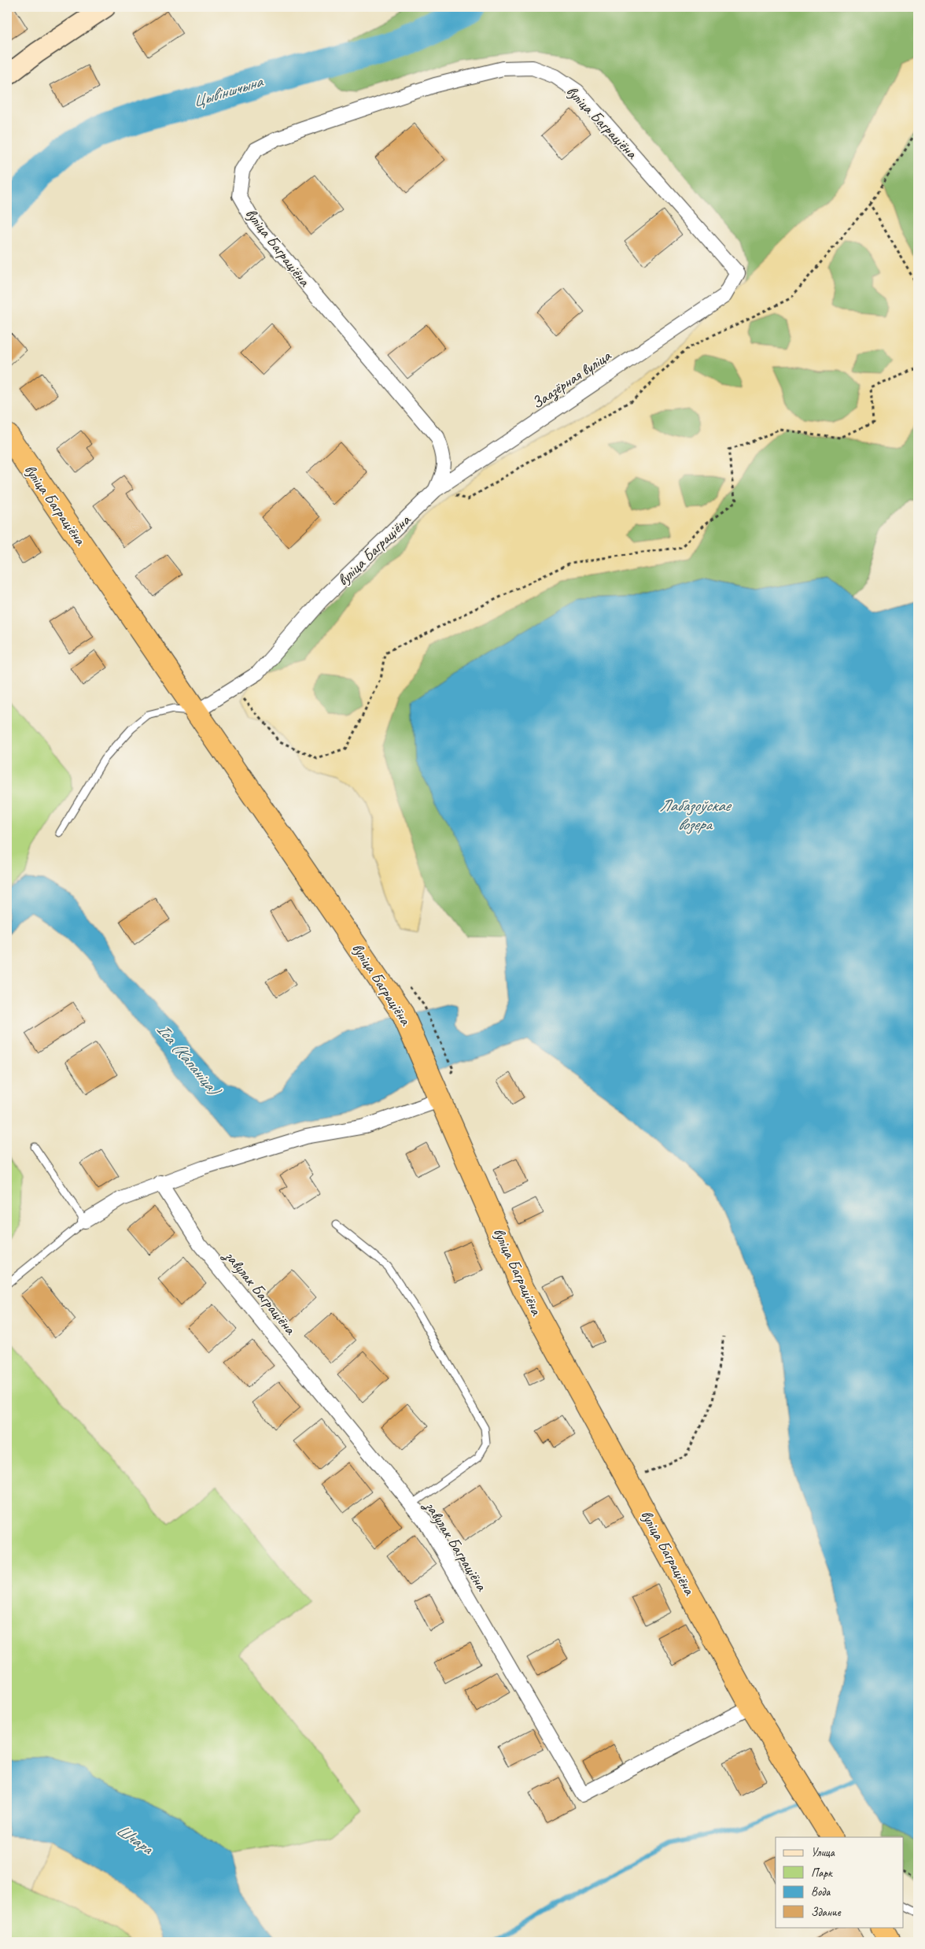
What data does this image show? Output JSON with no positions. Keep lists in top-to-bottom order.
{
  "streets": {
    "highway": ["вуліца Баграціёна"],
    "street": ["Заазёрная вуліца", "завулак Баграціёна"]
  },
  "crossings": [
    ["вуліца Баграціёна", "Заазёрная вуліца"],
    ["вуліца Баграціёна", "завулак Баграціёна"]
  ],
  "water": [
    "Цывіншчына",
    "Лабазоўскае возера",
    "Іса (Капаніца)",
    "Шчара"
  ],
  "legend": [
    "Улица",
    "Парк",
    "Вода",
    "Здание"
  ]
}
